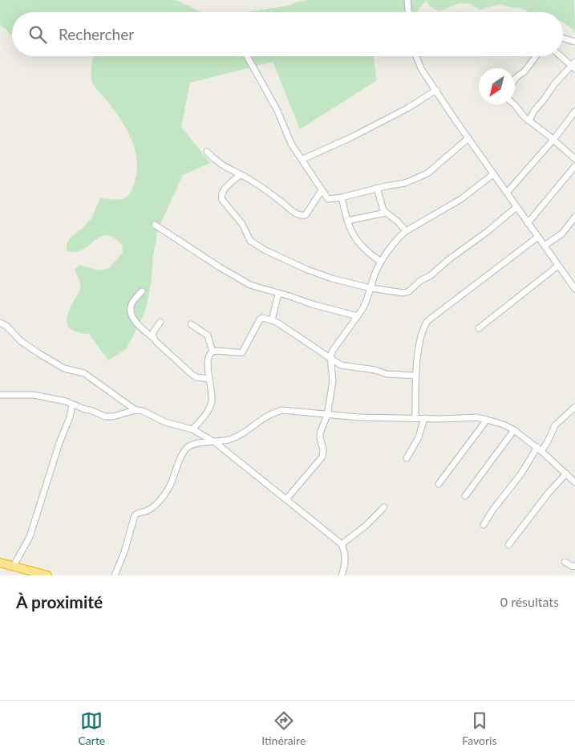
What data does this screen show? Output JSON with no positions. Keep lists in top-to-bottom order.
{
  "north": "bottom left",
  "page": {
    "search": "Rechercher",
    "heading": ["À proximité", "0 résultats"],
    "nav": ["Carte", "Itinéraire", "Favoris"]
  }
}
